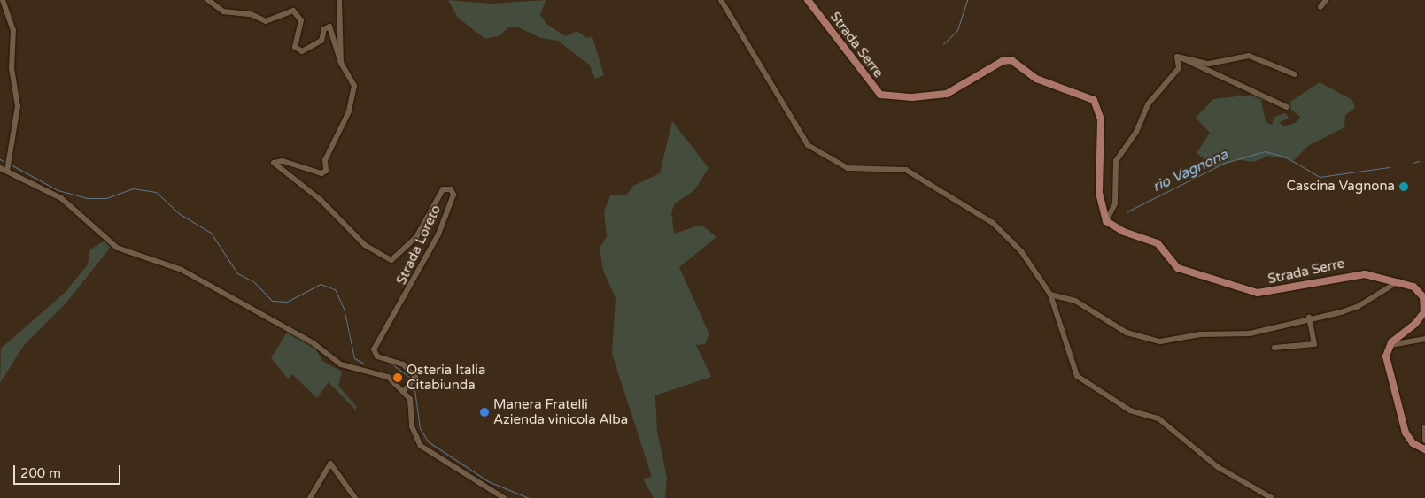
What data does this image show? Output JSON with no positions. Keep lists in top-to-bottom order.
{
  "streets": {
    "main road": ["Strada Serre"],
    "street": ["Strada Loreto"]
  },
  "water": ["rio Vagnona"],
  "places": ["Cascina Vagnona", "Osteria Italia Citabiunda", "Manera Fratelli Azienda vinicola Alba"],
  "scale_bar": "200 m"
}
